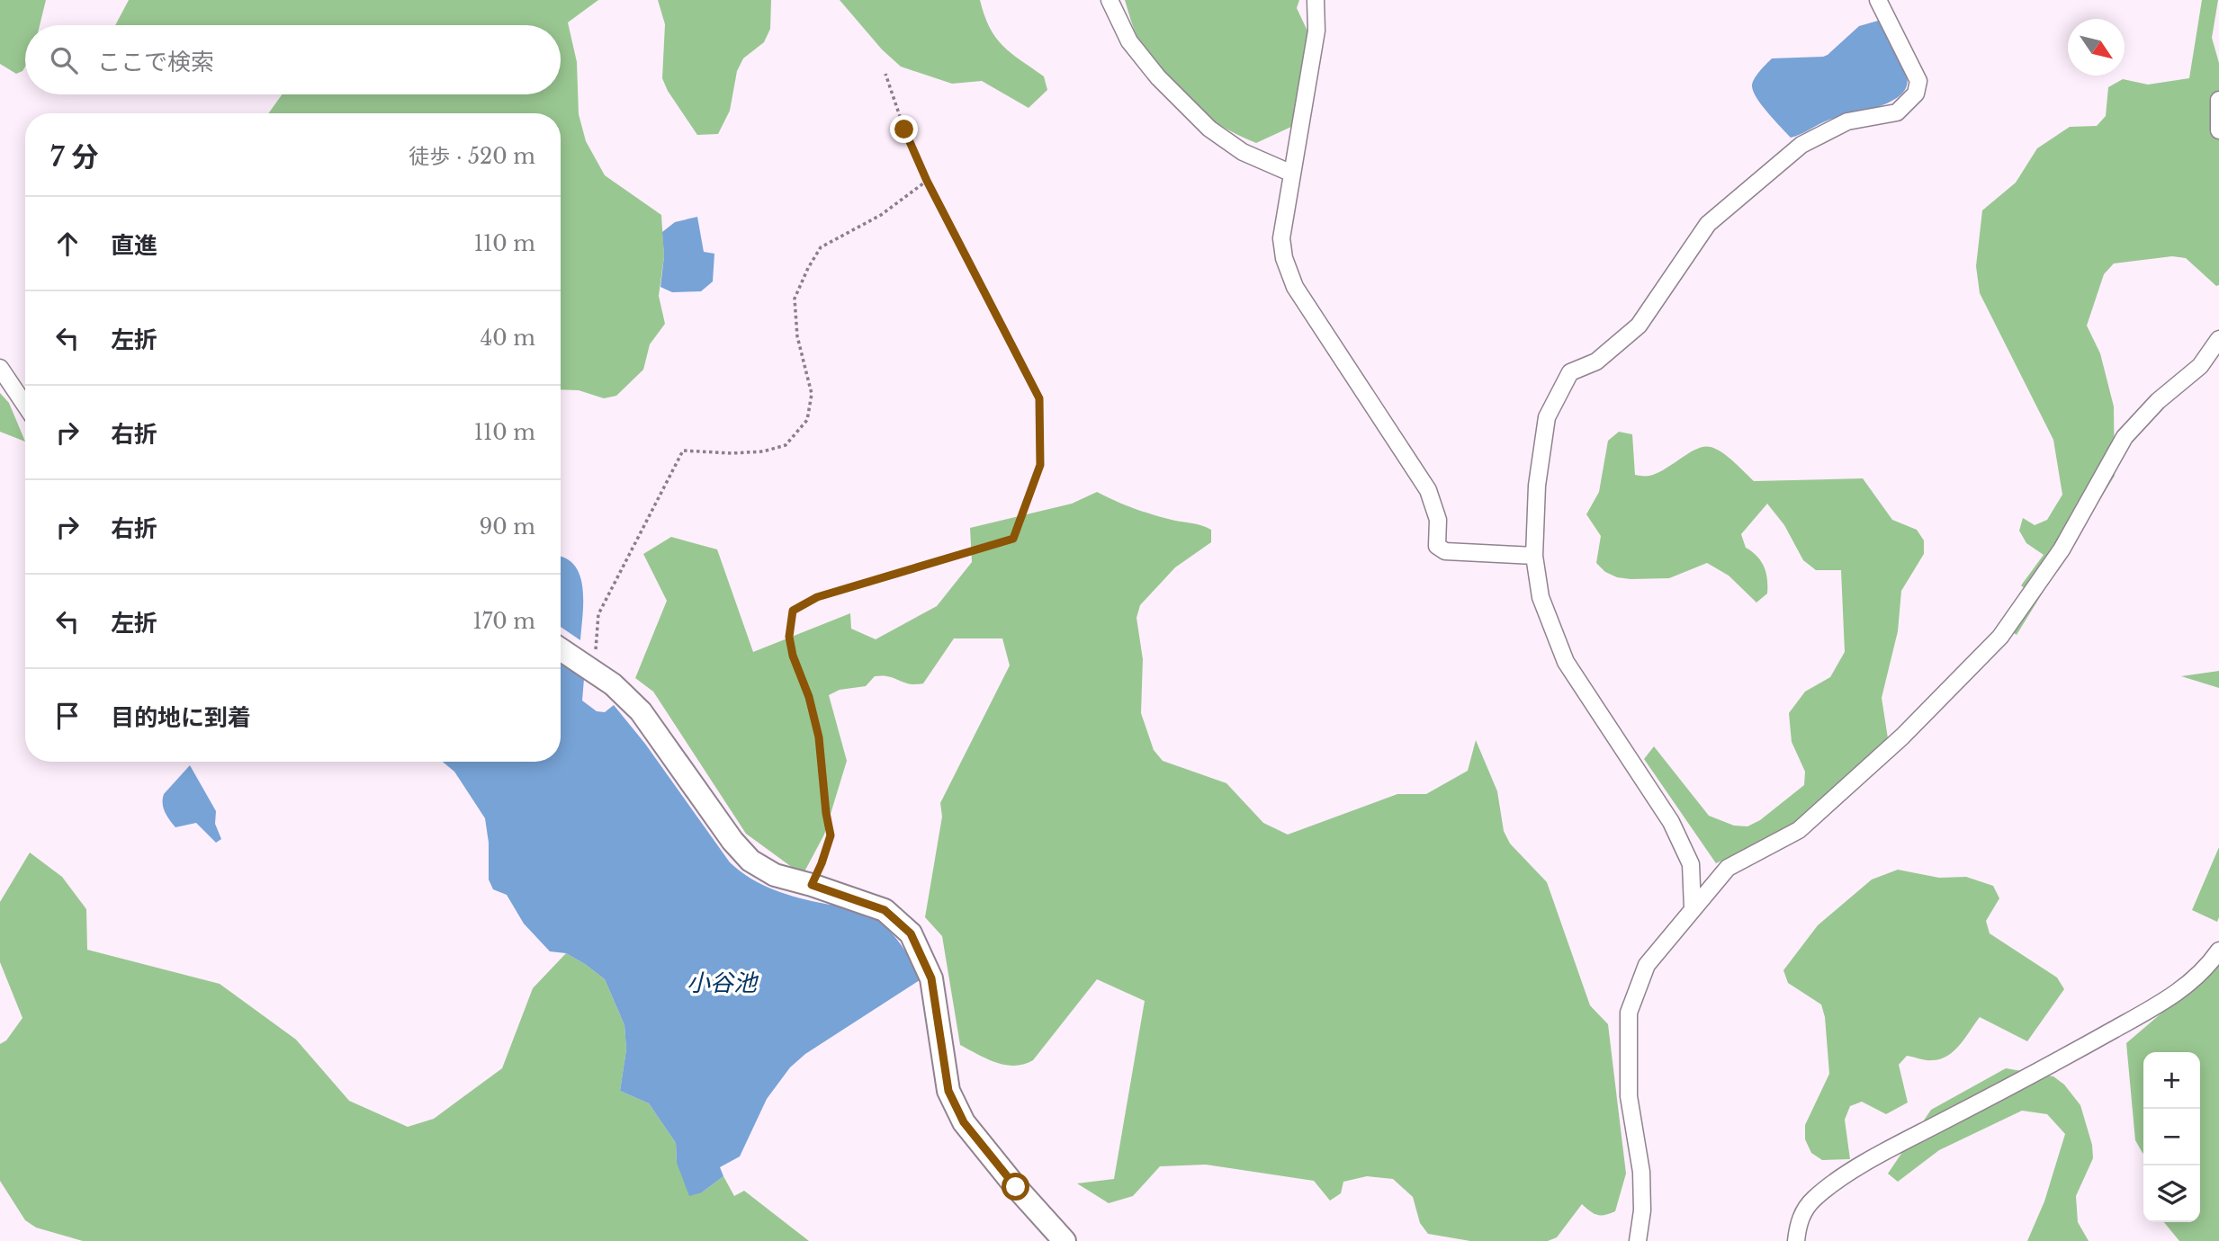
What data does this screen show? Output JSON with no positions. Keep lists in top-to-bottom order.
{
  "water": ["小谷池"],
  "north": "bottom right",
  "page": {
    "search": "ここで検索",
    "heading": ["7 分", "徒歩 · 520 m"],
    "list": [
      ["直進", "110 m"],
      ["左折", "40 m"],
      ["右折", "110 m"],
      ["右折", "90 m"],
      ["左折", "170 m"],
      "目的地に到着"
    ],
    "map_buttons": ["+", "−"]
  }
}
